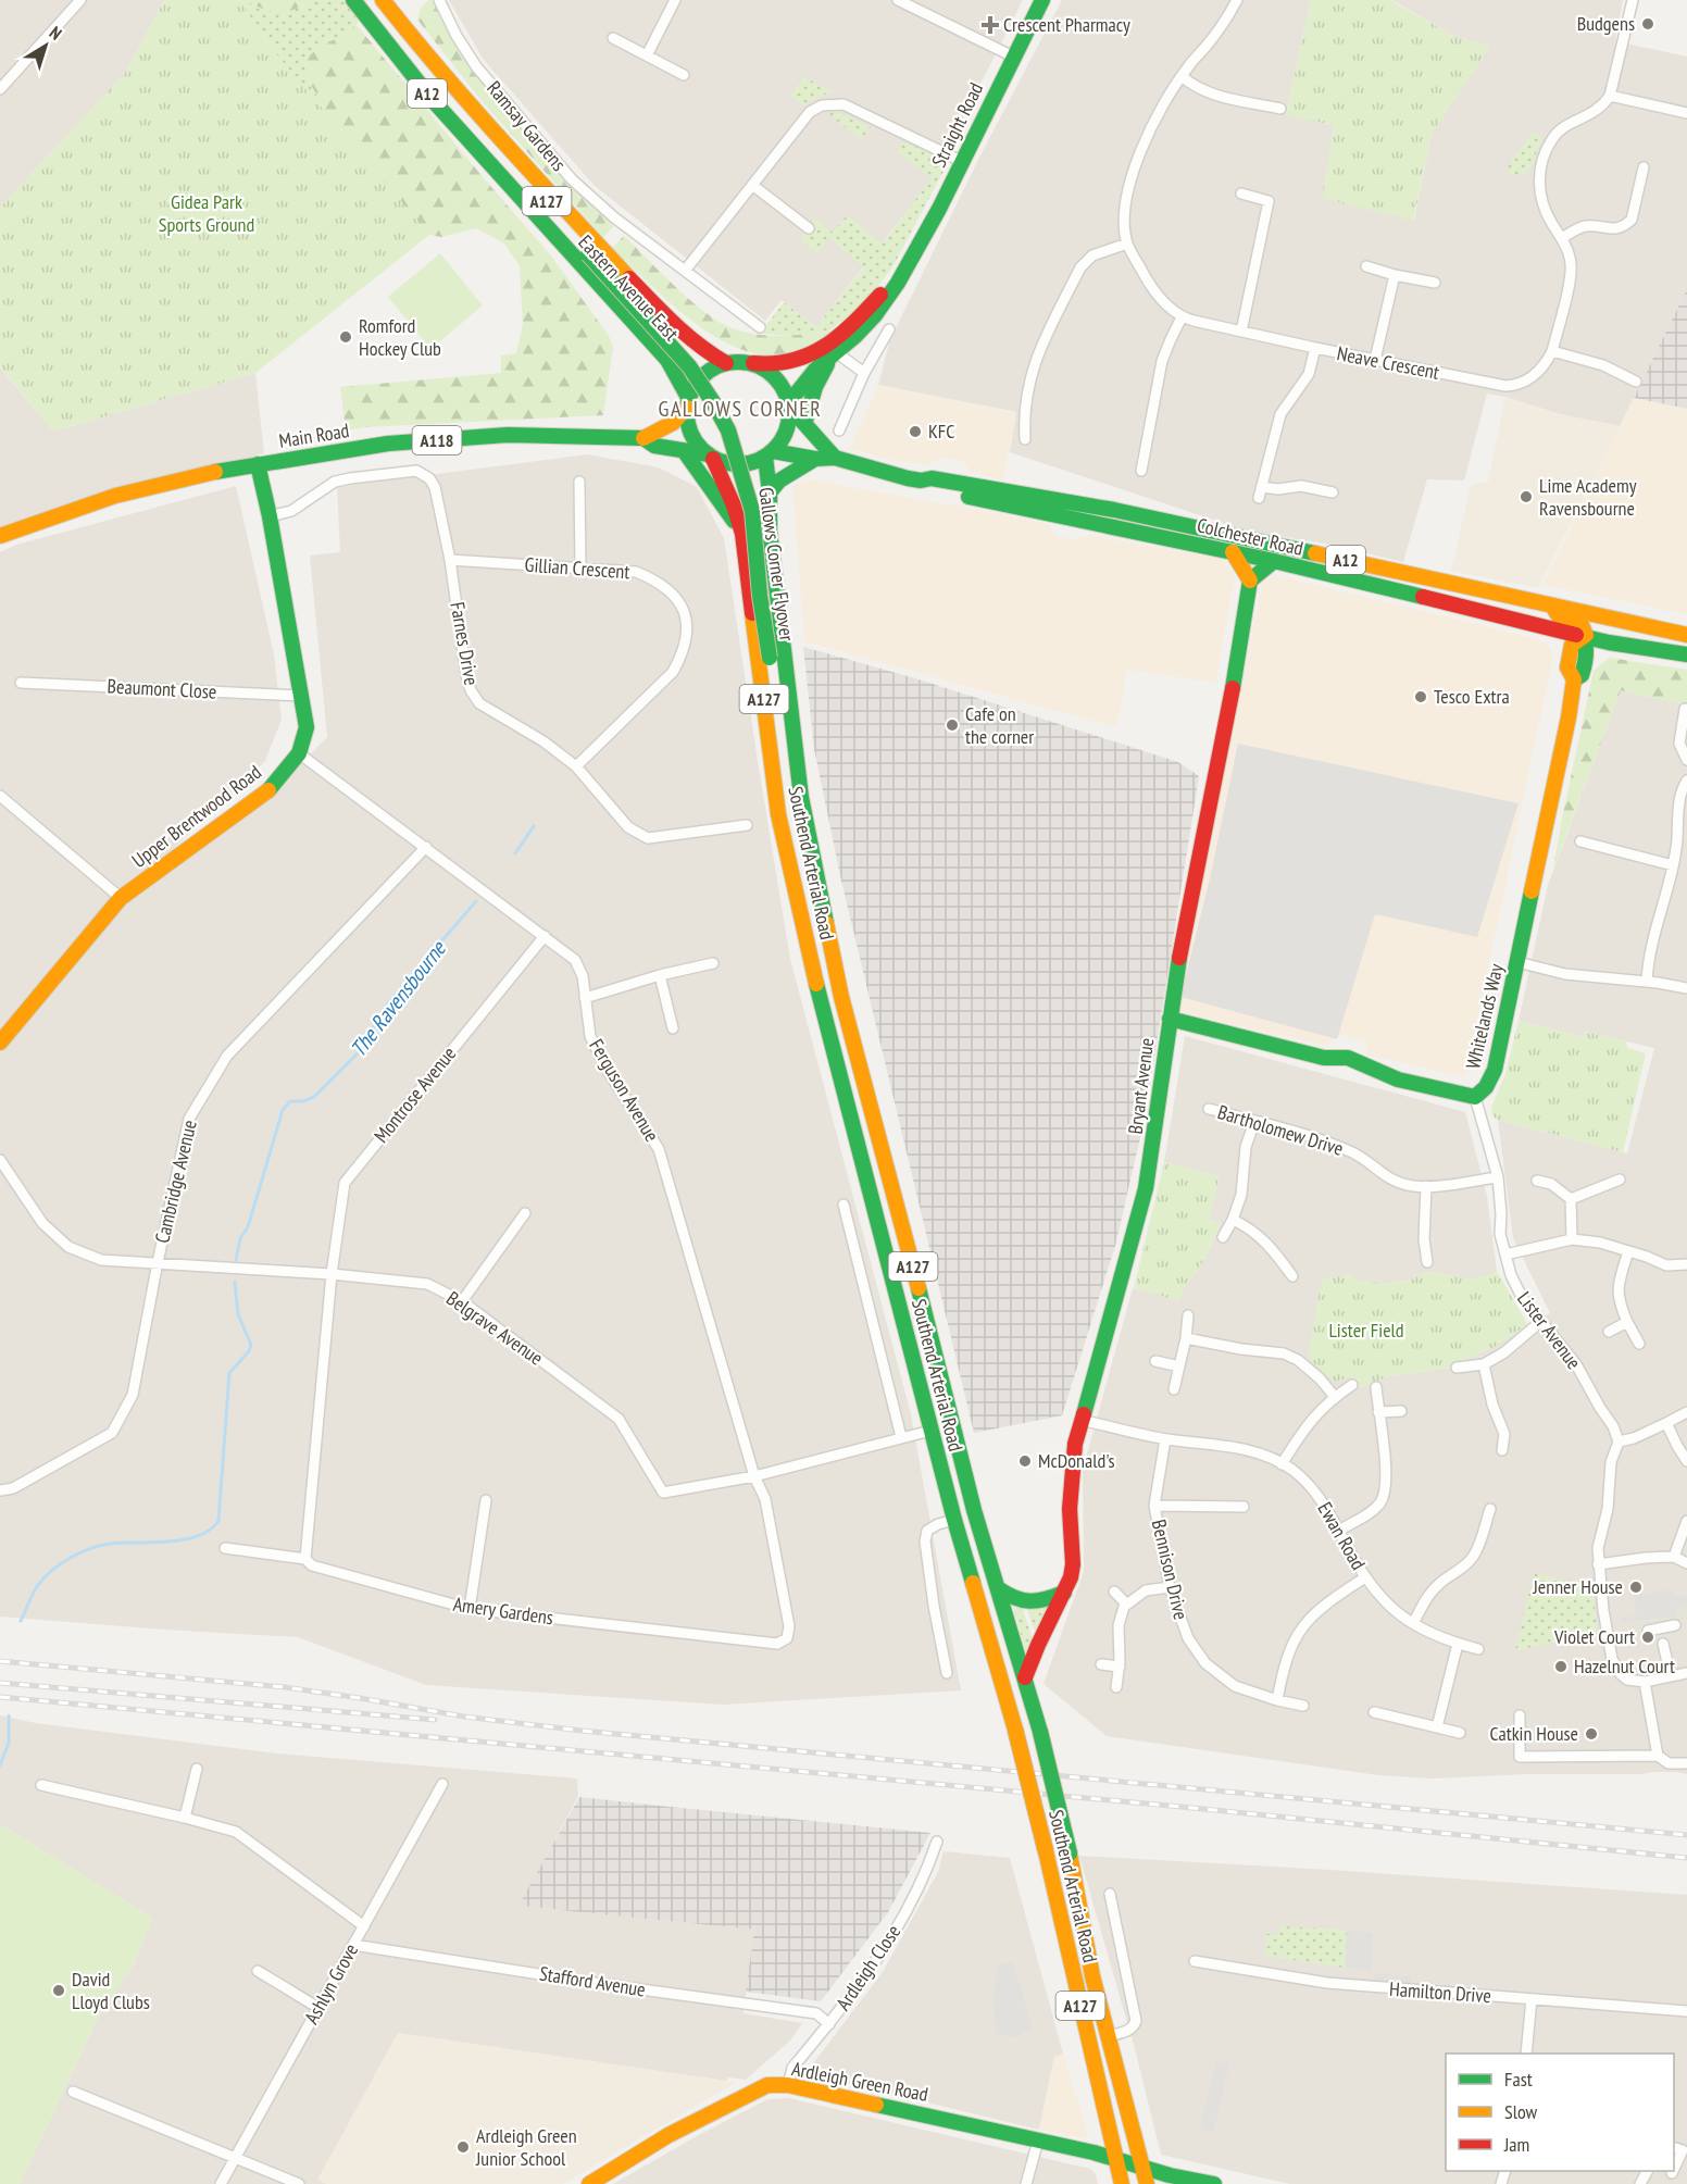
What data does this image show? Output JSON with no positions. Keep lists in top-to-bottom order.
{
  "streets": {
    "main road": [
      "A12",
      "Straight Road",
      "A127",
      "Eastern Avenue East",
      "Main Road",
      "A118",
      "Colchester Road",
      "Gallows Corner Flyover",
      "Upper Brentwood Road",
      "Southend Arterial Road",
      "Whitelands Way",
      "Bryant Avenue",
      "Ardleigh Green Road"
    ],
    "street": [
      "Ramsay Gardens",
      "Neave Crescent",
      "Gillian Crescent",
      "Farnes Drive",
      "Beaumont Close",
      "Ferguson Avenue",
      "Montrose Avenue",
      "Bartholomew Drive",
      "Cambridge Avenue",
      "Belgrave Avenue",
      "Lister Avenue",
      "Ewan Road",
      "Bennison Drive",
      "Amery Gardens",
      "Ardleigh Close",
      "Stafford Avenue",
      "Ashlyn Grove",
      "Hamilton Drive"
    ]
  },
  "crossings": [
    ["A12", "Colchester Road"],
    ["A12", "Whitelands Way"],
    ["Straight Road", "Eastern Avenue East"],
    ["Straight Road", "Main Road"],
    ["Straight Road", "Colchester Road"],
    ["Straight Road", "Southend Arterial Road"],
    ["A127", "Eastern Avenue East"],
    ["A127", "Gallows Corner Flyover"],
    ["A127", "Southend Arterial Road"],
    ["A127", "Ardleigh Green Road"],
    ["Eastern Avenue East", "Main Road"],
    ["Eastern Avenue East", "Colchester Road"],
    ["Eastern Avenue East", "Southend Arterial Road"],
    ["Main Road", "Colchester Road"],
    ["Main Road", "Upper Brentwood Road"],
    ["Main Road", "Southend Arterial Road"],
    ["Colchester Road", "Southend Arterial Road"],
    ["Colchester Road", "Whitelands Way"],
    ["Gillian Crescent", "Farnes Drive"],
    ["Farnes Drive", "Upper Brentwood Road"],
    ["Beaumont Close", "Upper Brentwood Road"],
    ["Upper Brentwood Road", "Ferguson Avenue"],
    ["Southend Arterial Road", "Bryant Avenue"],
    ["Southend Arterial Road", "Belgrave Avenue"],
    ["Southend Arterial Road", "Ardleigh Green Road"],
    ["Whitelands Way", "Bryant Avenue"],
    ["Whitelands Way", "Lister Avenue"],
    ["Bryant Avenue", "Ewan Road"],
    ["Ferguson Avenue", "Montrose Avenue"],
    ["Ferguson Avenue", "Cambridge Avenue"],
    ["Ferguson Avenue", "Belgrave Avenue"],
    ["Ferguson Avenue", "Amery Gardens"],
    ["Montrose Avenue", "Belgrave Avenue"],
    ["Bartholomew Drive", "Lister Avenue"],
    ["Cambridge Avenue", "Belgrave Avenue"],
    ["Belgrave Avenue", "Amery Gardens"],
    ["Ewan Road", "Bennison Drive"],
    ["Ardleigh Close", "Stafford Avenue"],
    ["Ardleigh Close", "Ardleigh Green Road"],
    ["Stafford Avenue", "Ashlyn Grove"]
  ],
  "districts": ["GALLOWS CORNER"],
  "water": ["The Ravensbourne"],
  "parks": ["Gidea Park Sports Ground", "Lister Field"],
  "places": {
    "other": [
      "Budgens",
      "Romford Hockey Club",
      "KFC",
      "Lime Academy Ravensbourne",
      "Tesco Extra",
      "Cafe on the corner",
      "McDonald's",
      "Jenner House",
      "Violet Court",
      "Hazelnut Court",
      "Catkin House",
      "David Lloyd Clubs",
      "Ardleigh Green Junior School"
    ],
    "health": ["Crescent Pharmacy"]
  },
  "legend": ["Fast", "Slow", "Jam"],
  "north": "top right"
}
